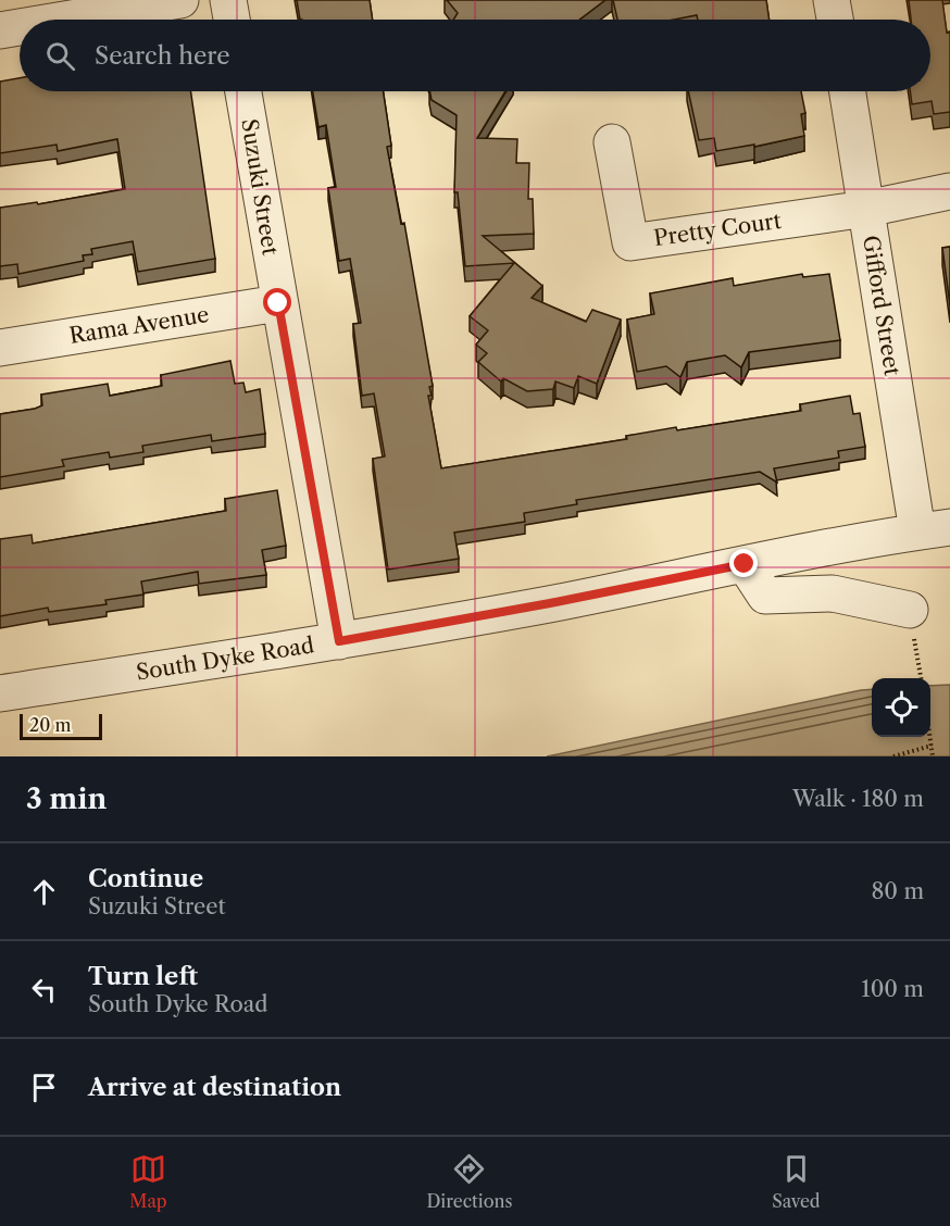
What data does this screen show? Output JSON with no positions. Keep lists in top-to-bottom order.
{
  "streets": {
    "street": [
      "Suzuki Street",
      "Pretty Court",
      "Gifford Street",
      "Rama Avenue",
      "South Dyke Road"
    ]
  },
  "crossings": [
    ["Suzuki Street", "Rama Avenue"],
    ["Suzuki Street", "South Dyke Road"],
    ["Pretty Court", "Gifford Street"],
    ["Gifford Street", "South Dyke Road"]
  ],
  "scale_bar": "20 m",
  "page": {
    "search": "Search here",
    "scale": "20 m",
    "heading": ["3 min", "Walk · 180 m"],
    "list": [
      ["Continue", "Suzuki Street", "80 m"],
      ["Turn left", "South Dyke Road", "100 m"],
      "Arrive at destination"
    ],
    "nav": ["Map", "Directions", "Saved"]
  }
}
